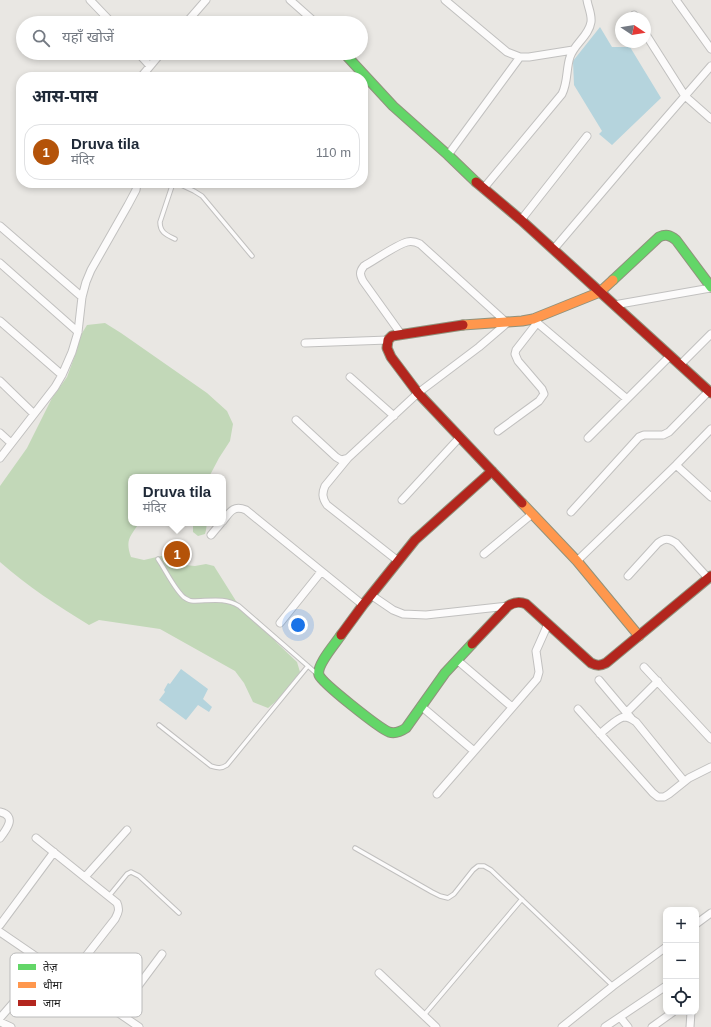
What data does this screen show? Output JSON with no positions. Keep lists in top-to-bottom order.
{
  "legend": ["तेज़", "धीमा", "जाम"],
  "north": "right",
  "page": {
    "search": "यहाँ खोजें",
    "heading": "आस-पास",
    "list": [
      {
        "mark": "1",
        "name": "Druva tila",
        "note": "मंदिर",
        "value": "110 m"
      }
    ],
    "popup": ["Druva tila", "मंदिर"],
    "pins": "1",
    "map_buttons": ["+", "−"]
  }
}
